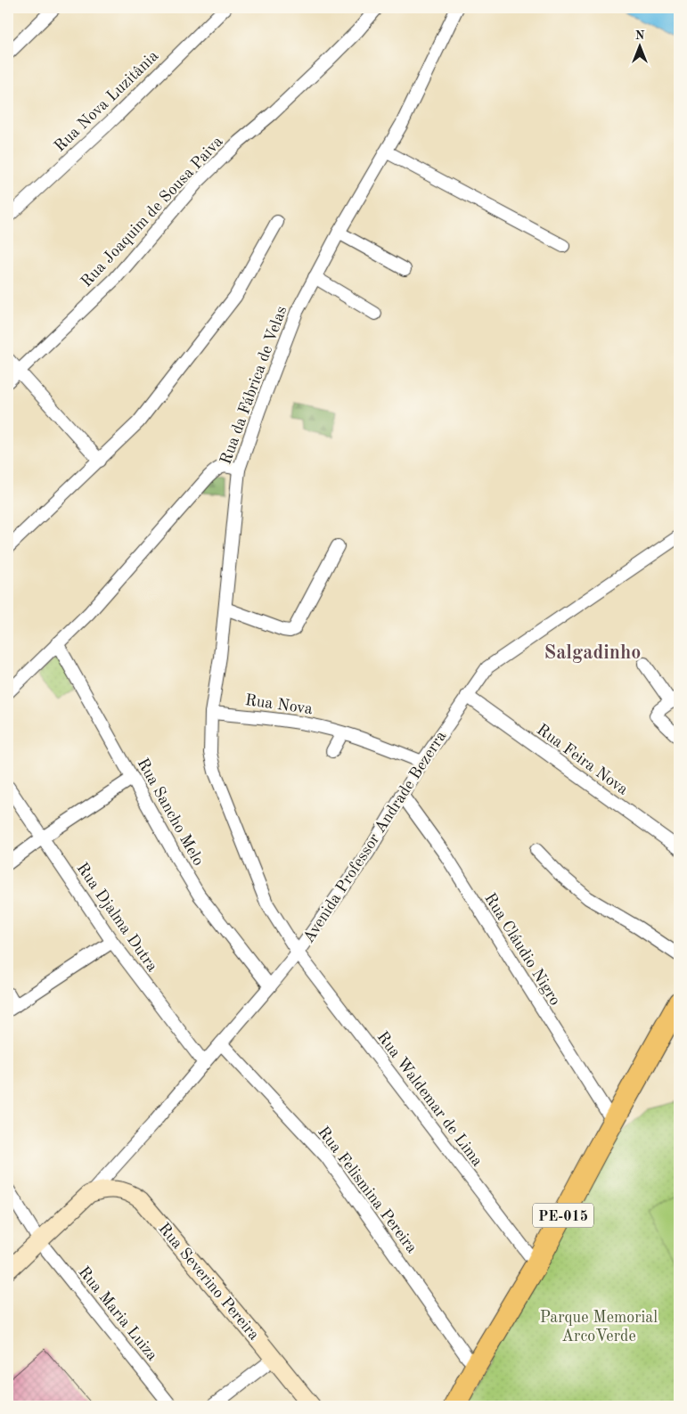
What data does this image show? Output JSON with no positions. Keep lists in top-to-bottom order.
{
  "streets": {
    "highway": ["PE-015"],
    "main road": ["Avenida Professor Andrade Bezerra", "Rua Severino Pereira"],
    "street": [
      "Rua Nova Luzitânia",
      "Rua Joaquim de Sousa Paiva",
      "Rua da Fábrica de Velas",
      "Rua Nova",
      "Rua Feira Nova",
      "Rua Sancho Melo",
      "Rua Djalma Dutra",
      "Rua Cláudio Nigro",
      "Rua Waldemar de Lima",
      "Rua Felismina Pereira",
      "Rua Maria Luiza"
    ]
  },
  "crossings": [
    ["Rua da Fábrica de Velas", "Rua Nova"],
    ["Rua da Fábrica de Velas", "Avenida Professor Andrade Bezerra"],
    ["Rua da Fábrica de Velas", "Rua Waldemar de Lima"],
    ["Rua Nova", "Avenida Professor Andrade Bezerra"],
    ["Rua Feira Nova", "Avenida Professor Andrade Bezerra"],
    ["Rua Sancho Melo", "Avenida Professor Andrade Bezerra"],
    ["Avenida Professor Andrade Bezerra", "Rua Djalma Dutra"],
    ["Avenida Professor Andrade Bezerra", "Rua Cláudio Nigro"],
    ["Avenida Professor Andrade Bezerra", "Rua Waldemar de Lima"],
    ["Avenida Professor Andrade Bezerra", "Rua Felismina Pereira"],
    ["Avenida Professor Andrade Bezerra", "Rua Severino Pereira"],
    ["Avenida Professor Andrade Bezerra", "Rua Maria Luiza"],
    ["Rua Cláudio Nigro", "PE-015"],
    ["Rua Waldemar de Lima", "PE-015"],
    ["Rua Felismina Pereira", "PE-015"]
  ],
  "districts": ["Salgadinho"],
  "parks": ["Parque Memorial ArcoVerde"],
  "north": "top"
}
